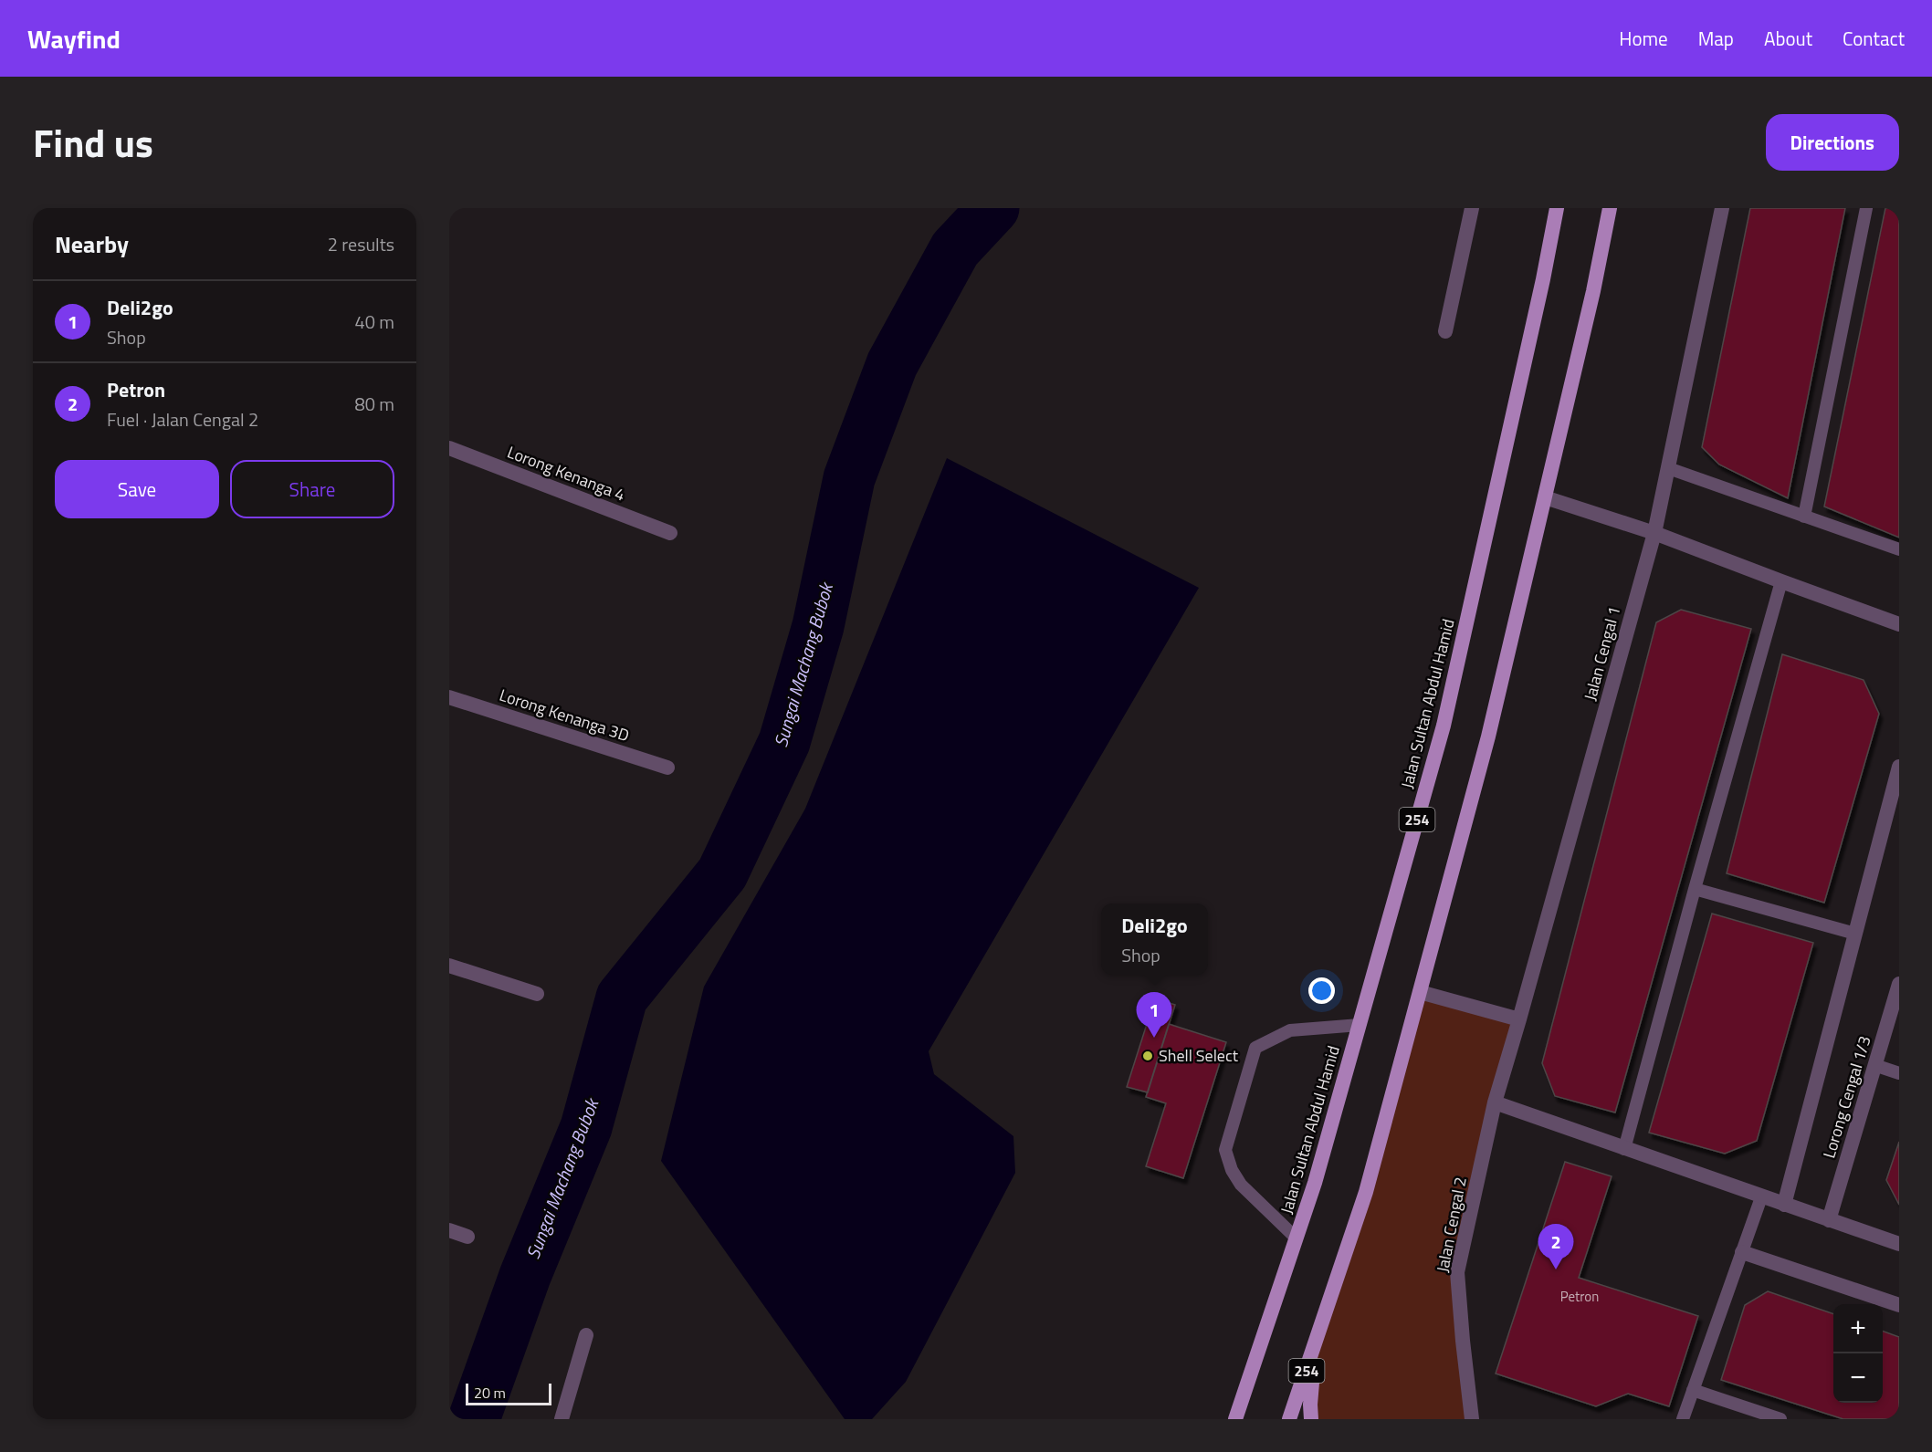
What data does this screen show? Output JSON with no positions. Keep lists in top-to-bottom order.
{
  "streets": {
    "main road": ["Jalan Sultan Abdul Hamid", "254"],
    "street": [
      "Lorong Kenanga 4",
      "Jalan Cengal 1",
      "Lorong Kenanga 3D",
      "Lorong Cengal 1/3",
      "Jalan Cengal 2"
    ]
  },
  "crossings": [
    ["Jalan Cengal 1", "Jalan Cengal 2"]
  ],
  "water": ["Sungai Machang Bubok"],
  "places": ["Shell Select"],
  "house_numbers": ["Petron"],
  "scale_bar": "20 m",
  "page": {
    "header": "Wayfind",
    "nav": [
      "Home",
      "Map",
      "About",
      "Contact"
    ],
    "title": "Find us",
    "buttons": [
      "Directions",
      ["Save", "Share"]
    ],
    "heading": ["Nearby", "2 results"],
    "list": [
      {
        "mark": "1",
        "name": "Deli2go",
        "note": "Shop",
        "value": "40 m"
      },
      {
        "mark": "2",
        "name": "Petron",
        "note": "Fuel · Jalan Cengal 2",
        "value": "80 m"
      }
    ],
    "popup": ["Deli2go", "Shop"],
    "pins": ["1", "2"],
    "map_buttons": ["+", "−"],
    "scale": "20 m"
  }
}
